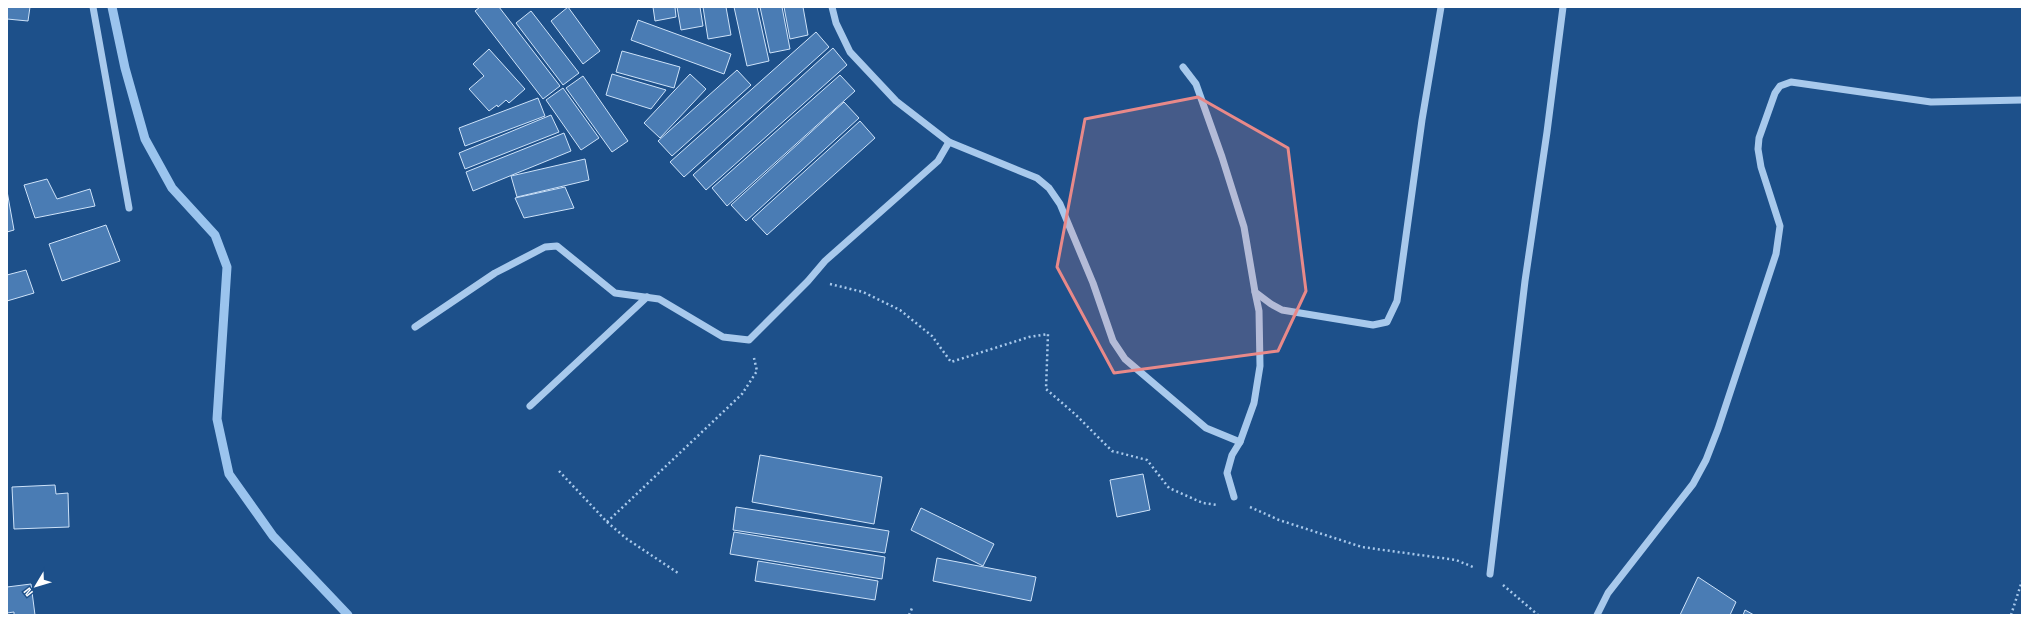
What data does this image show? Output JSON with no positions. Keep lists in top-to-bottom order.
{
  "north": "bottom left"
}
